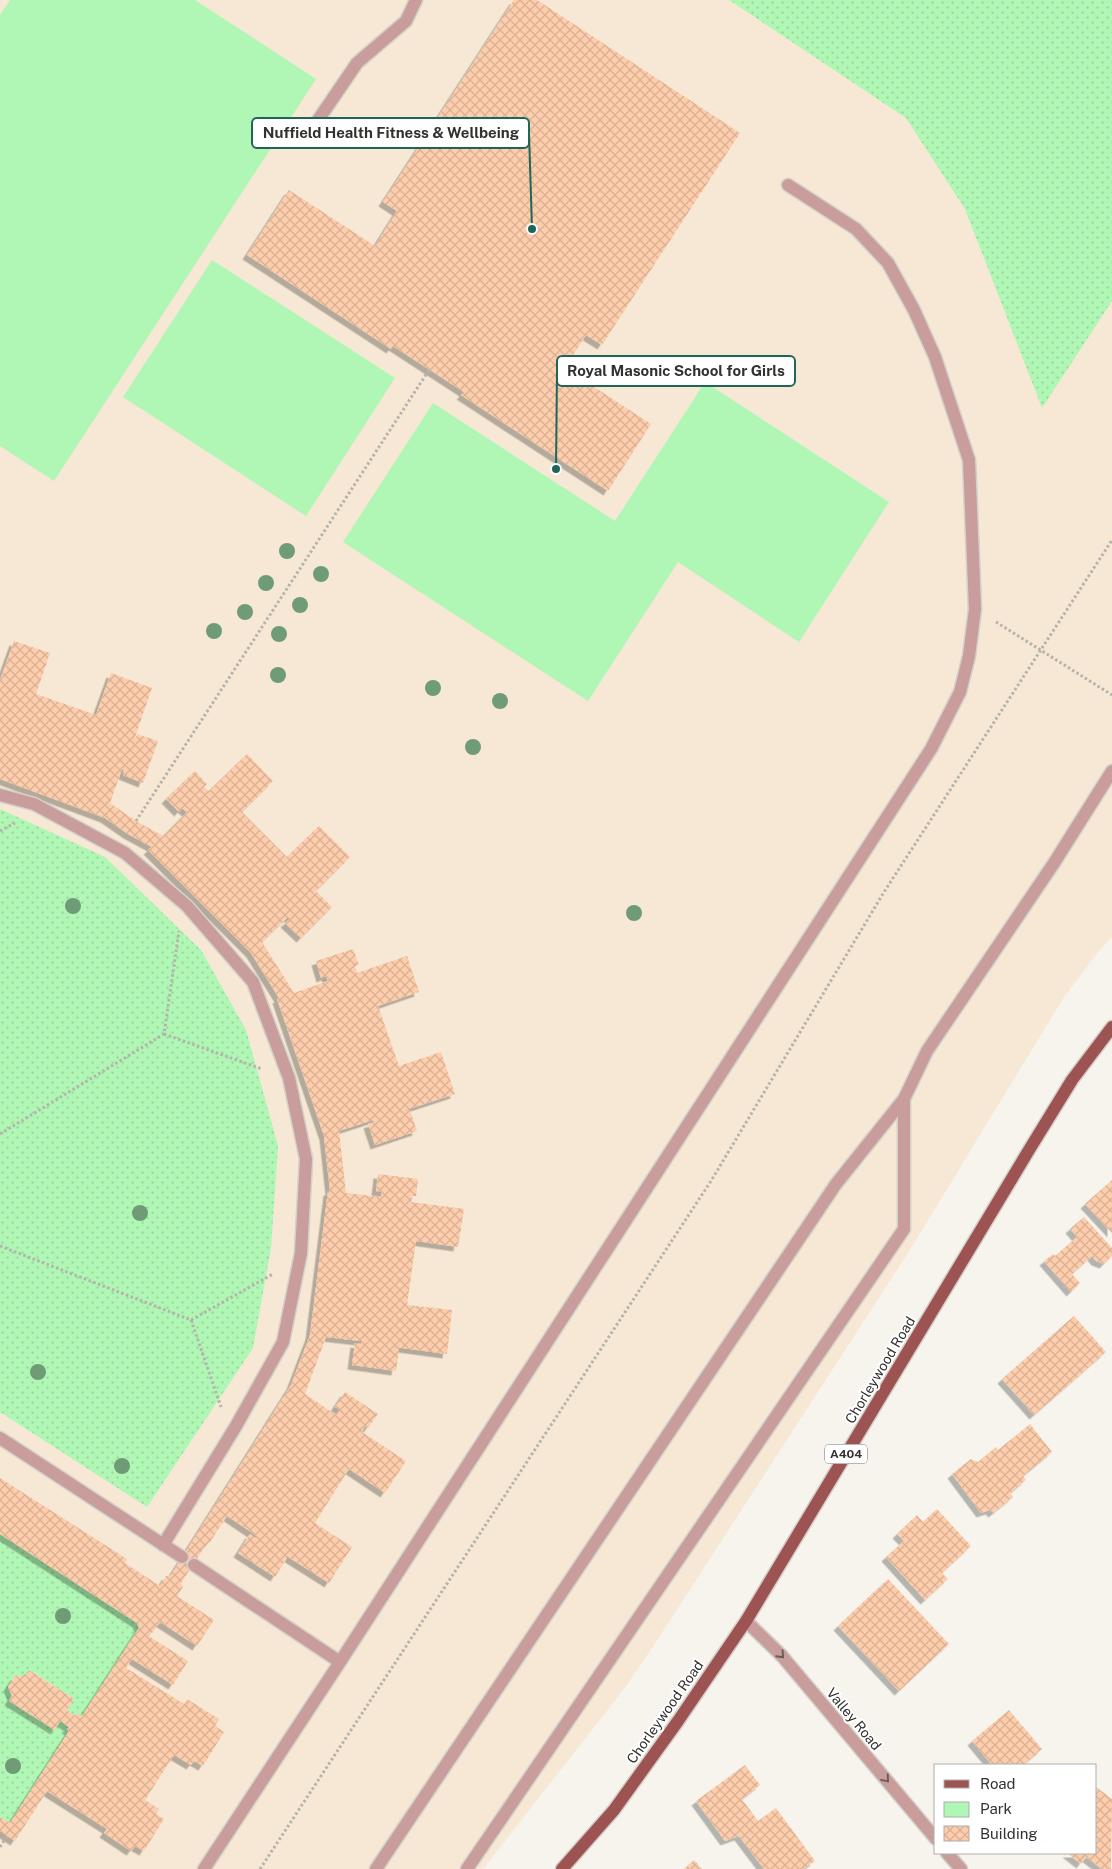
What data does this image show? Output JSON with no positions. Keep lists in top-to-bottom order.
{
  "streets": {
    "main road": ["Chorleywood Road", "A404"],
    "street": ["Valley Road"]
  },
  "crossings": [
    ["Chorleywood Road", "Valley Road"]
  ],
  "one_way": ["Valley Road"],
  "places": ["Nuffield Health Fitness & Wellbeing", "Royal Masonic School for Girls"],
  "legend": ["Road", "Park", "Building"]
}
